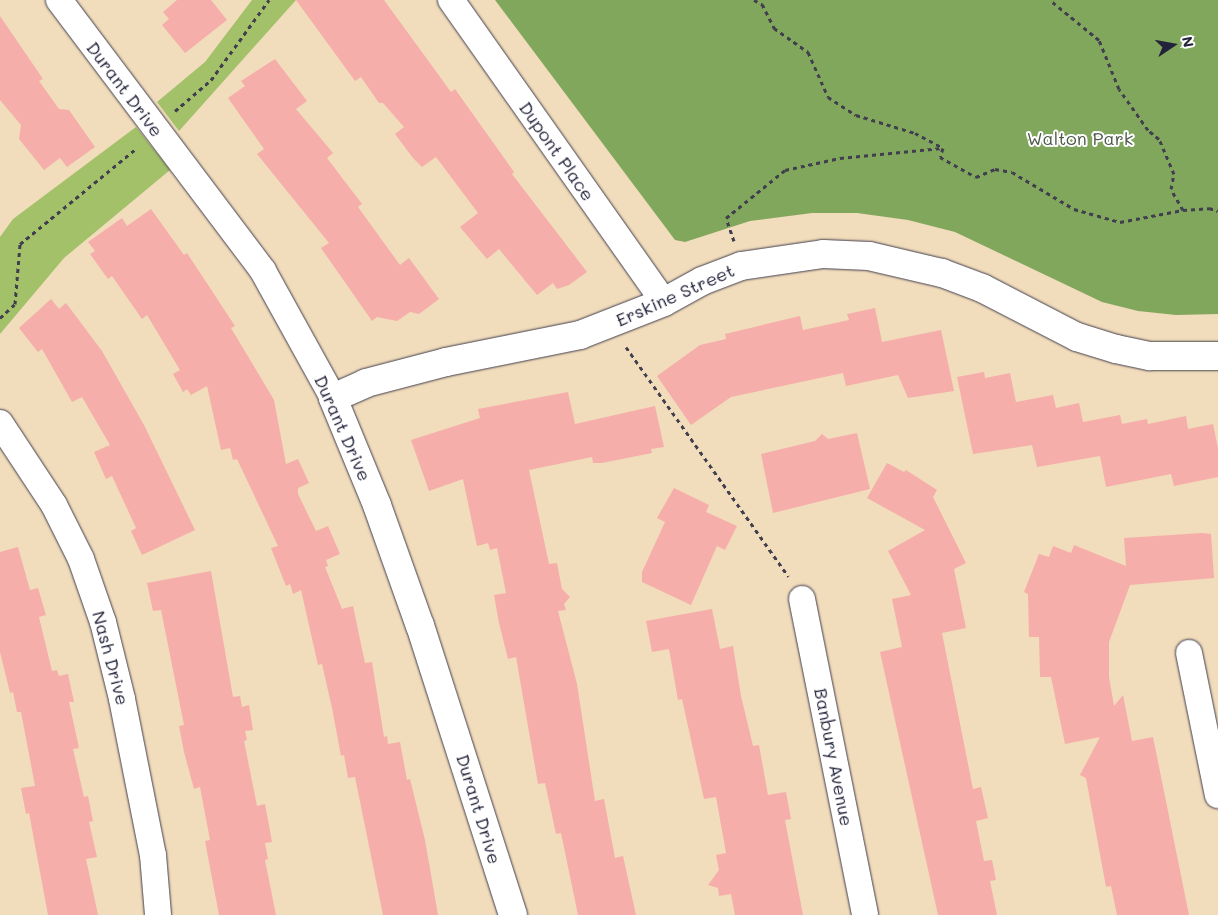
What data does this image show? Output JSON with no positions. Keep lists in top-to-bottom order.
{
  "streets": {
    "street": [
      "Durant Drive",
      "Dupont Place",
      "Erskine Street",
      "Nash Drive",
      "Banbury Avenue"
    ]
  },
  "crossings": [
    ["Durant Drive", "Erskine Street"],
    ["Dupont Place", "Erskine Street"]
  ],
  "parks": ["Walton Park"],
  "north": "right"
}
